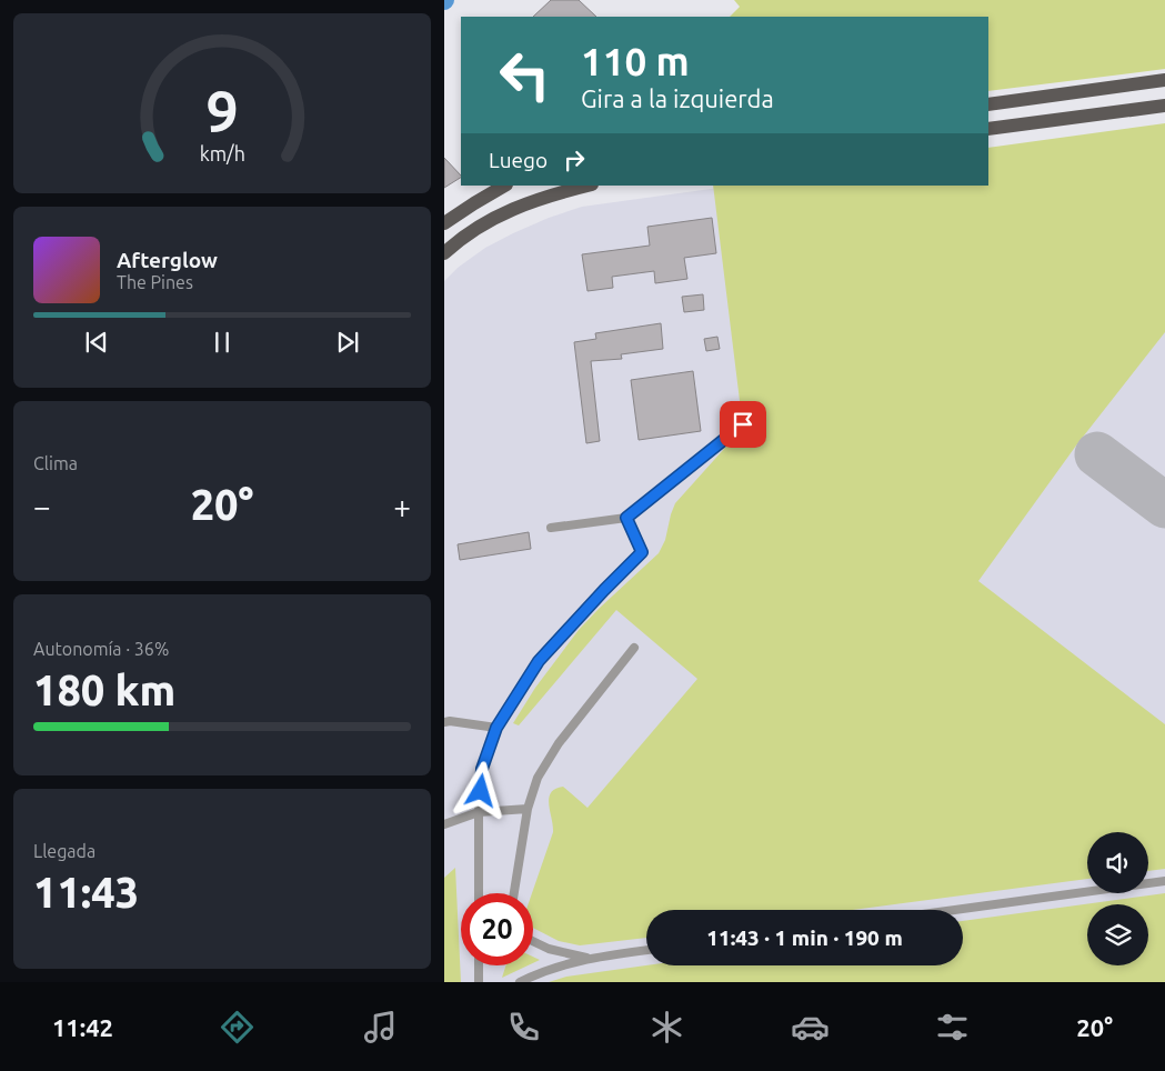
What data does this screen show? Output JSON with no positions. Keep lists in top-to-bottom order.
{
  "page": {
    "turn": ["110 m", "Gira a la izquierda"],
    "then": "Luego",
    "song": ["Afterglow", "The Pines"],
    "tile": [
      "Clima",
      ["Autonomía · 36%", "180 km"],
      ["Llegada", "11:43"]
    ],
    "heat": ["−", "20°", "+"],
    "limit": "20",
    "trip": "11:43 · 1 min · 190 m",
    "tabs": ["11:42", "20°"],
    "gauge": ["9", "km/h"]
  }
}
